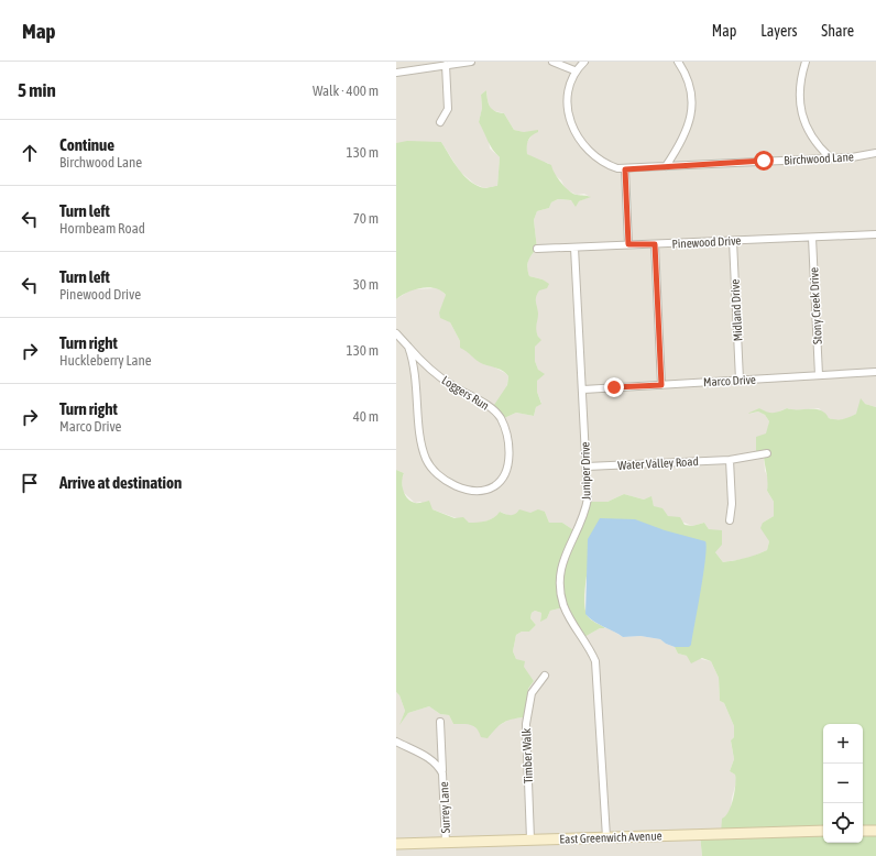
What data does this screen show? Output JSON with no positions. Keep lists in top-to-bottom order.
{
  "streets": {
    "street": [
      "Birchwood Lane",
      "Pinewood Drive",
      "Stony Creek Drive",
      "Midland Drive",
      "Marco Drive",
      "Loggers Run",
      "Water Valley Road",
      "Juniper Drive",
      "Timber Walk",
      "Surrey Lane",
      "East Greenwich Avenue"
    ]
  },
  "crossings": [
    ["Pinewood Drive", "Stony Creek Drive"],
    ["Pinewood Drive", "Midland Drive"],
    ["Pinewood Drive", "Juniper Drive"],
    ["Stony Creek Drive", "Marco Drive"],
    ["Midland Drive", "Marco Drive"],
    ["Marco Drive", "Juniper Drive"],
    ["Water Valley Road", "Juniper Drive"],
    ["Juniper Drive", "East Greenwich Avenue"],
    ["Timber Walk", "East Greenwich Avenue"],
    ["Surrey Lane", "East Greenwich Avenue"]
  ],
  "page": {
    "header": "Map",
    "nav": ["Map", "Layers", "Share"],
    "heading": ["5 min", "Walk · 400 m"],
    "list": [
      ["Continue", "Birchwood Lane", "130 m"],
      ["Turn left", "Hornbeam Road", "70 m"],
      ["Turn left", "Pinewood Drive", "30 m"],
      ["Turn right", "Huckleberry Lane", "130 m"],
      ["Turn right", "Marco Drive", "40 m"],
      "Arrive at destination"
    ],
    "map_buttons": ["+", "−"]
  }
}
